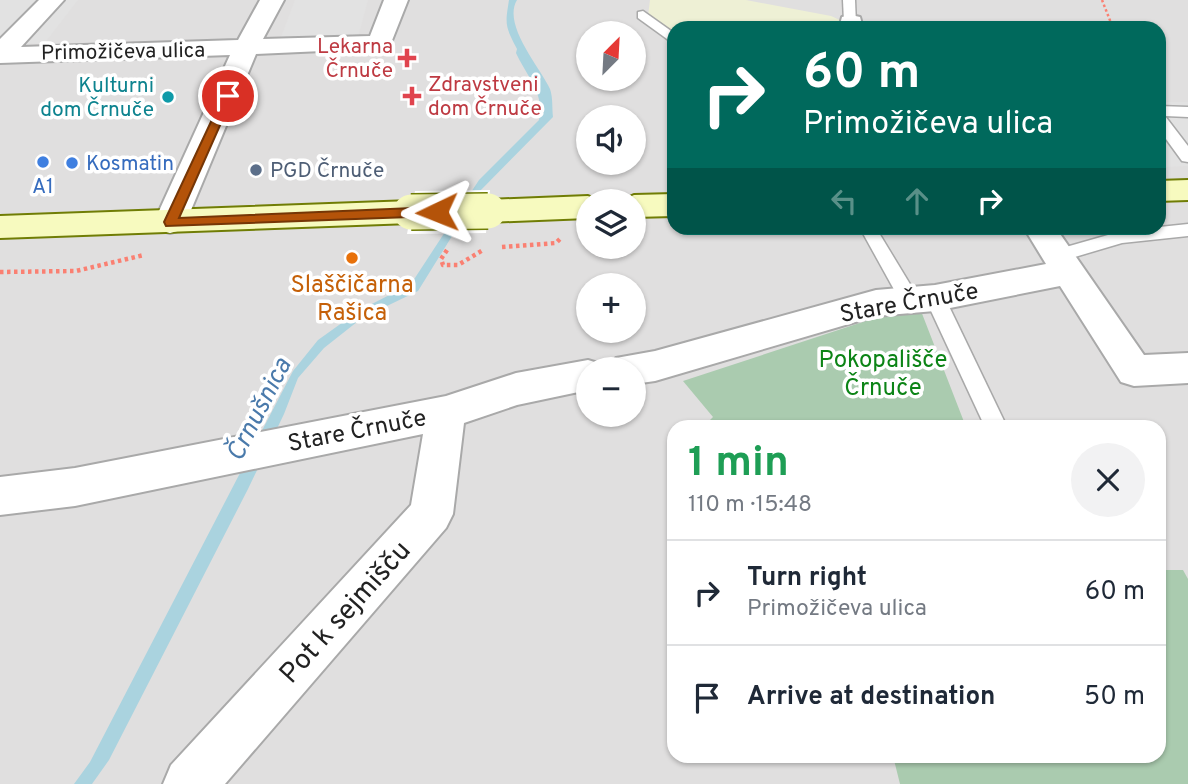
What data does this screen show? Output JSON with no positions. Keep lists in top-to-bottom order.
{
  "streets": {
    "street": ["Primožičeva ulica", "Stare Črnuče", "Pot k sejmišču"]
  },
  "crossings": [
    ["Stare Črnuče", "Pot k sejmišču"]
  ],
  "water": ["Črnušnica"],
  "parks": ["Pokopališče Črnuče"],
  "places": {
    "health": ["Lekarna Črnuče", "Zdravstveni dom Črnuče"],
    "other": [
      "Kulturni dom Črnuče",
      "A1",
      "Kosmatin",
      "PGD Črnuče",
      "Slaščičarna Rašica"
    ]
  },
  "north": "top right",
  "page": {
    "map_buttons": ["+", "−"],
    "turn": ["60 m", "Primožičeva ulica"],
    "heading": ["1 min", "110 m · 15:48"],
    "list": [
      {
        "name": "Turn right",
        "note": "Primožičeva ulica",
        "value": "60 m"
      },
      {
        "name": "Arrive at destination",
        "value": "50 m"
      }
    ]
  }
}
